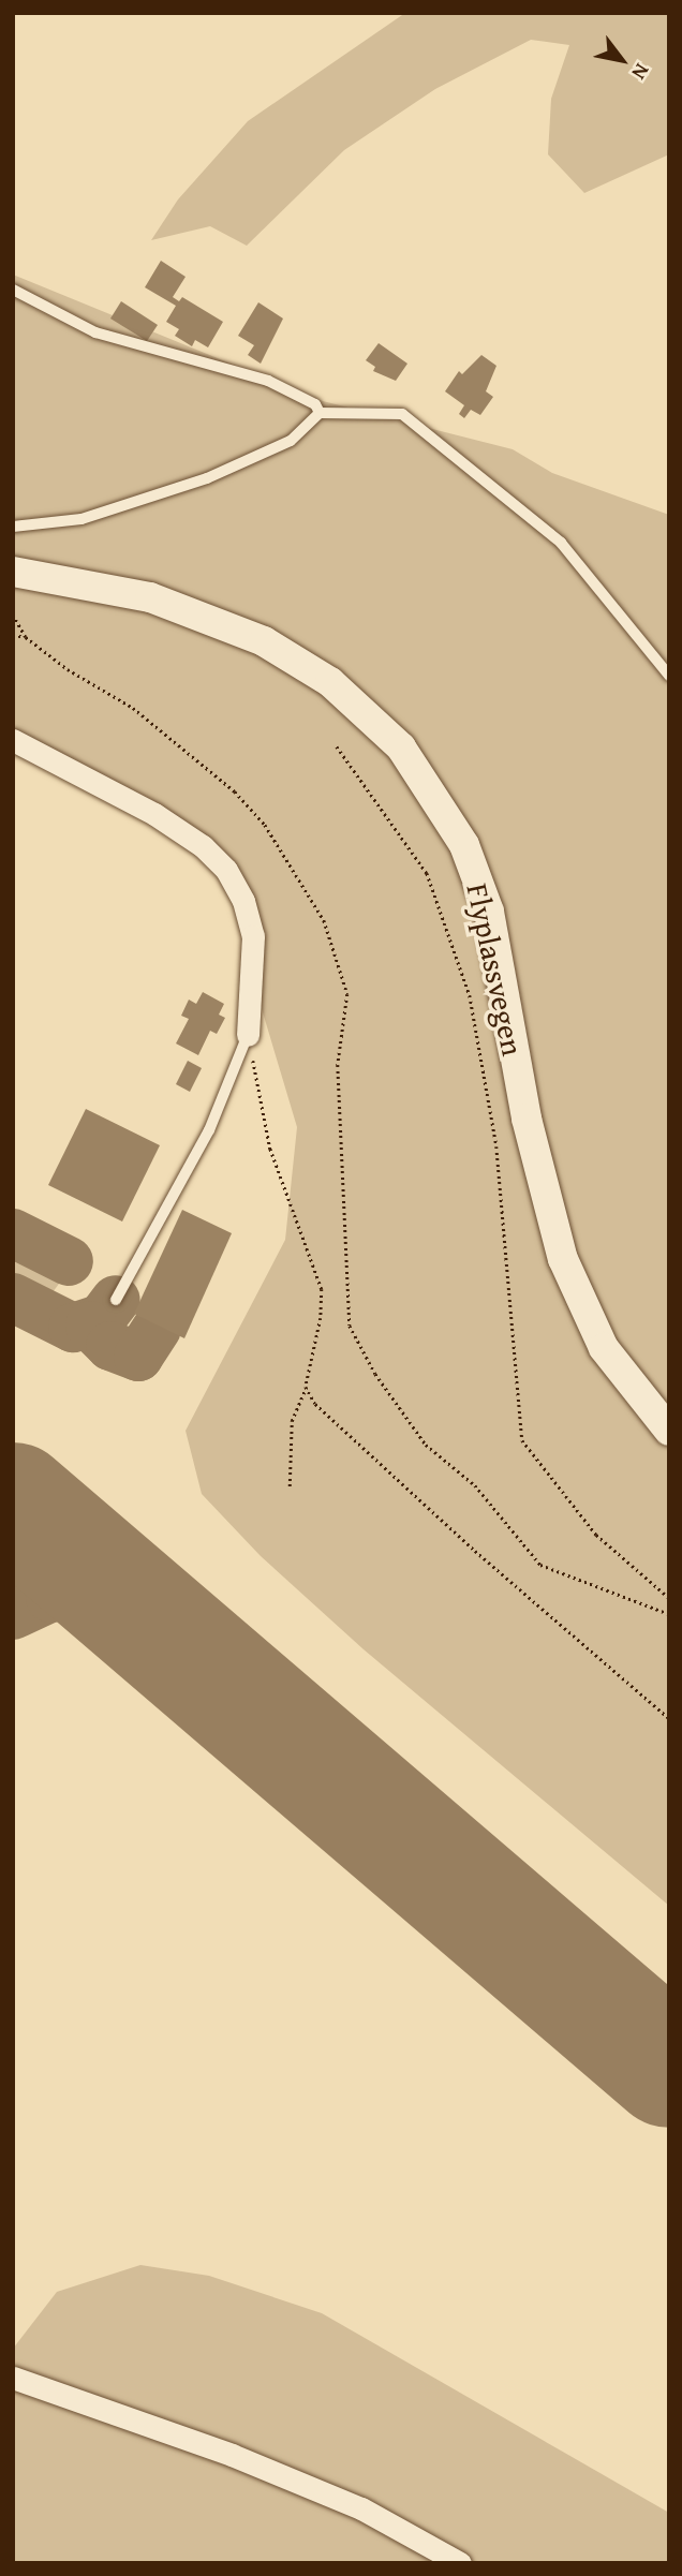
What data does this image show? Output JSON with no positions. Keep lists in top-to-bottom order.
{
  "streets": {
    "main road": ["Flyplassvegen"]
  },
  "north": "bottom right"
}
